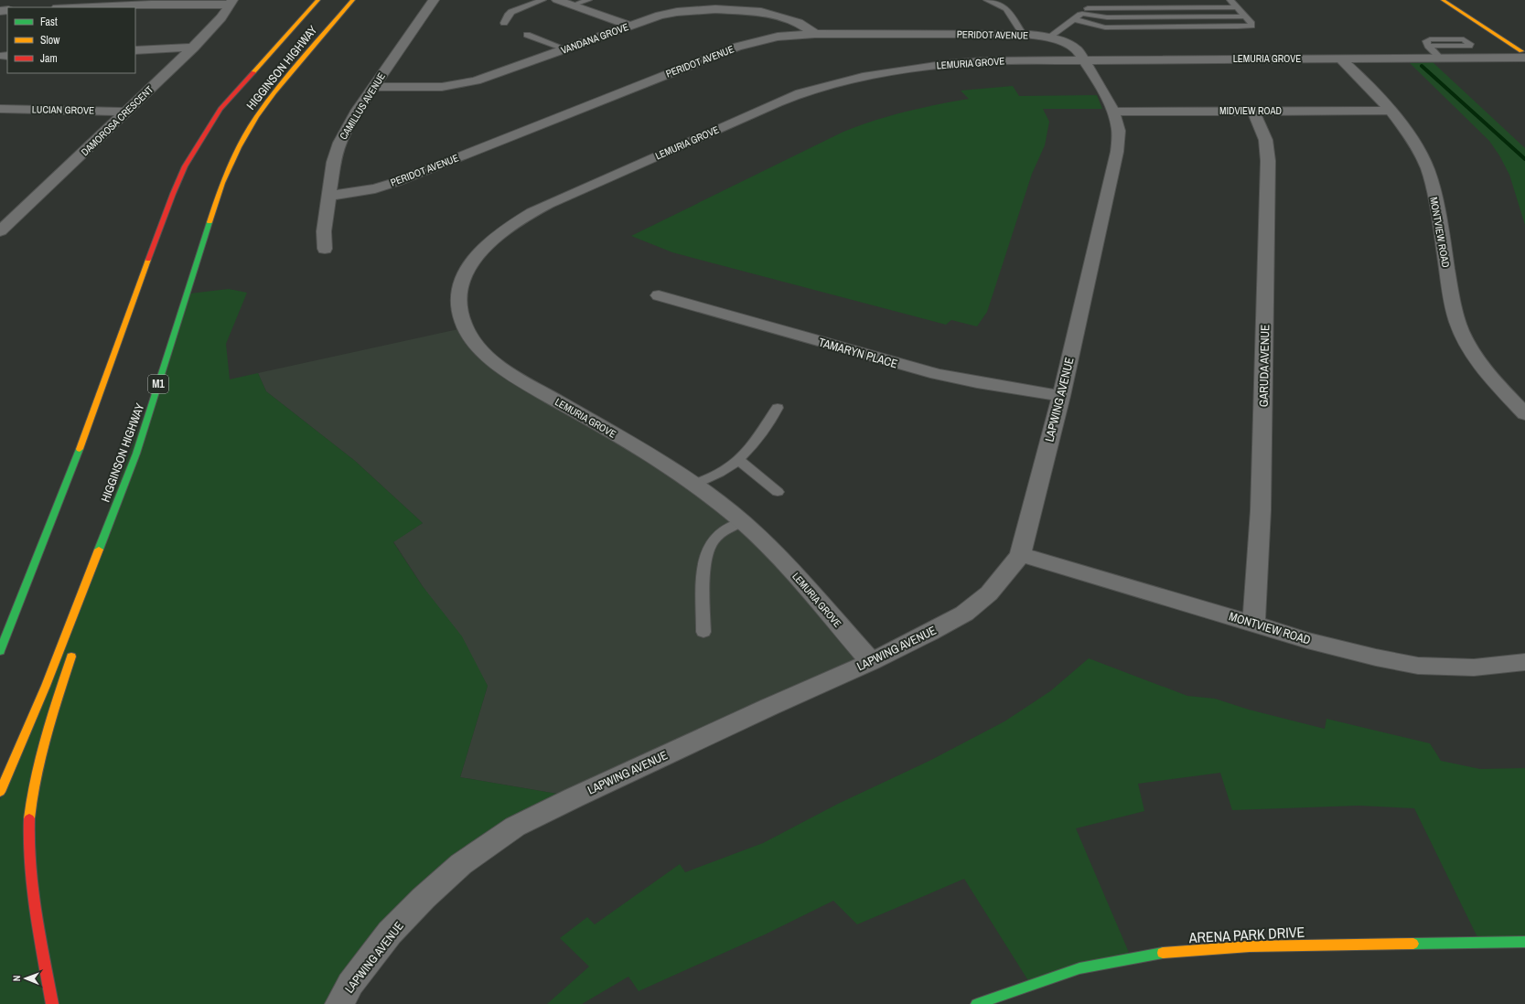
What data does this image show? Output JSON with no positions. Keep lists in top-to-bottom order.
{
  "streets": {
    "main road": ["HIGGINSON HIGHWAY", "M1", "ARENA PARK DRIVE"],
    "street": [
      "PERIDOT AVENUE",
      "VANDANA GROVE",
      "LEMURIA GROVE",
      "CAMILLUS AVENUE",
      "LUCIAN GROVE",
      "MIDVIEW ROAD",
      "DAMOROSA CRESCENT",
      "MONTVIEW ROAD",
      "TAMARYN PLACE",
      "GARUDA AVENUE",
      "LAPWING AVENUE"
    ]
  },
  "crossings": [
    ["PERIDOT AVENUE", "VANDANA GROVE"],
    ["PERIDOT AVENUE", "LEMURIA GROVE"],
    ["PERIDOT AVENUE", "CAMILLUS AVENUE"],
    ["PERIDOT AVENUE", "LAPWING AVENUE"],
    ["VANDANA GROVE", "CAMILLUS AVENUE"],
    ["LEMURIA GROVE", "MONTVIEW ROAD"],
    ["LEMURIA GROVE", "LAPWING AVENUE"],
    ["LUCIAN GROVE", "DAMOROSA CRESCENT"],
    ["MIDVIEW ROAD", "MONTVIEW ROAD"],
    ["MIDVIEW ROAD", "GARUDA AVENUE"],
    ["MIDVIEW ROAD", "LAPWING AVENUE"],
    ["MONTVIEW ROAD", "GARUDA AVENUE"],
    ["MONTVIEW ROAD", "LAPWING AVENUE"],
    ["TAMARYN PLACE", "LAPWING AVENUE"]
  ],
  "legend": ["Fast", "Slow", "Jam"],
  "north": "left"
}
